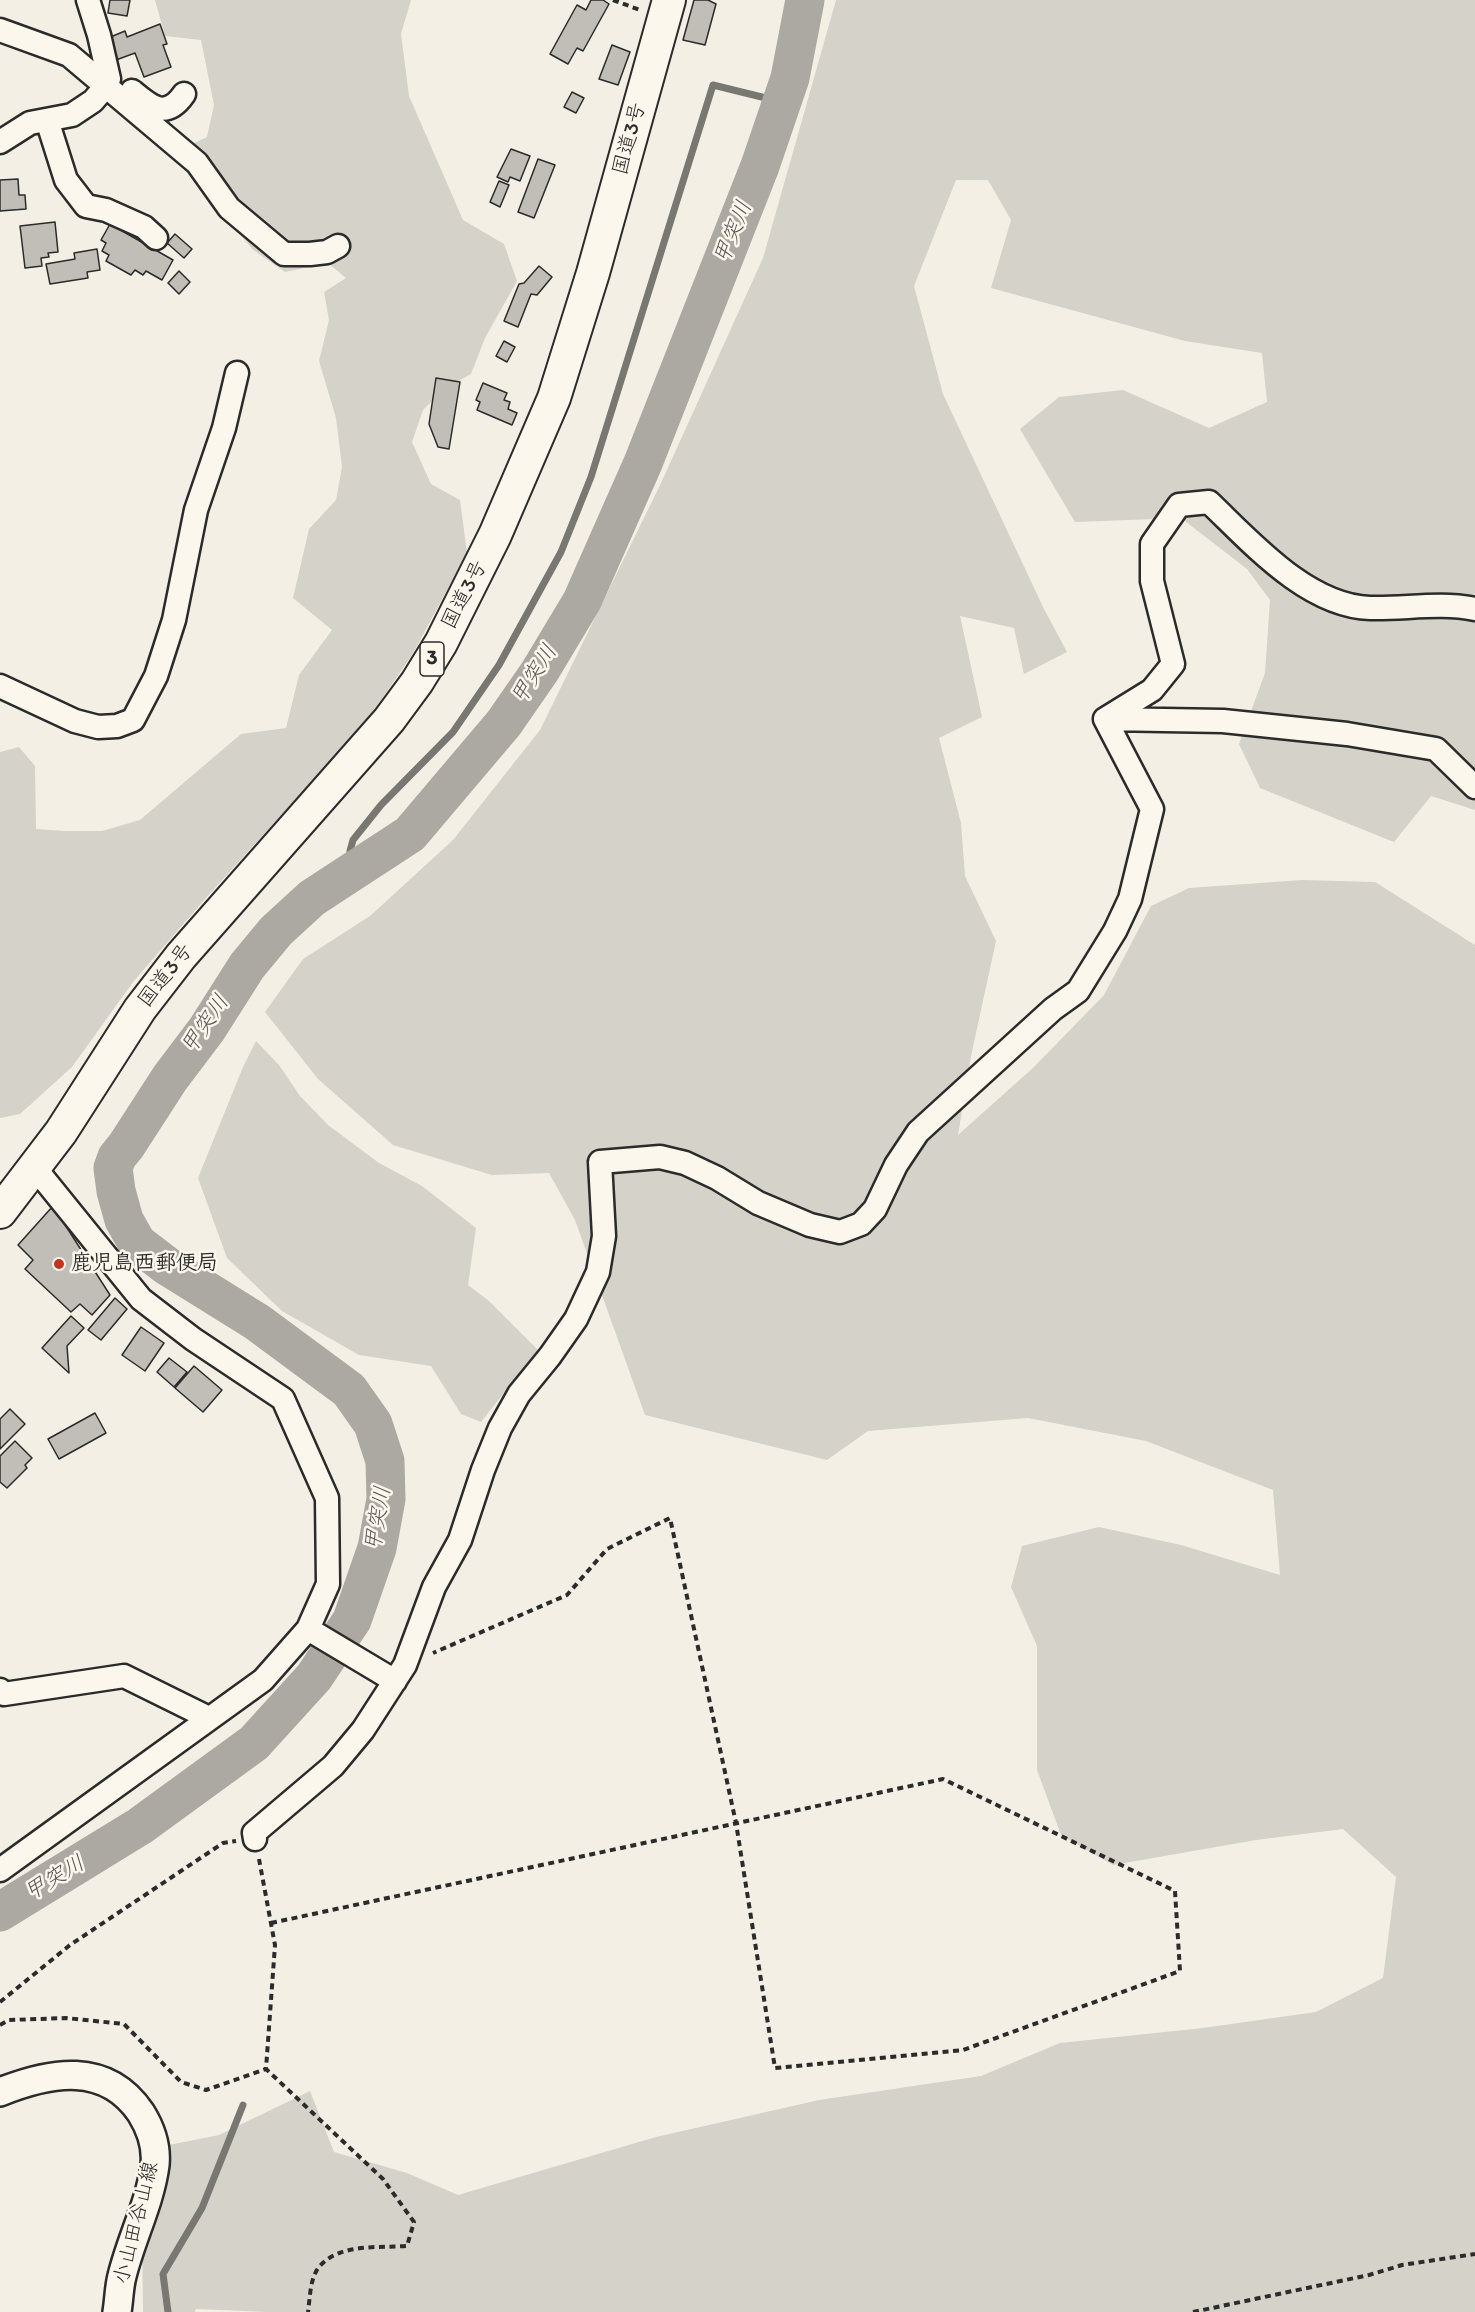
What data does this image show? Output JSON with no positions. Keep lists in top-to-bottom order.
{
  "streets": {
    "highway": ["国道3号", "3"],
    "main road": ["小山田谷山線"]
  },
  "water": ["甲突川"],
  "places": ["鹿児島西郵便局"]
}
